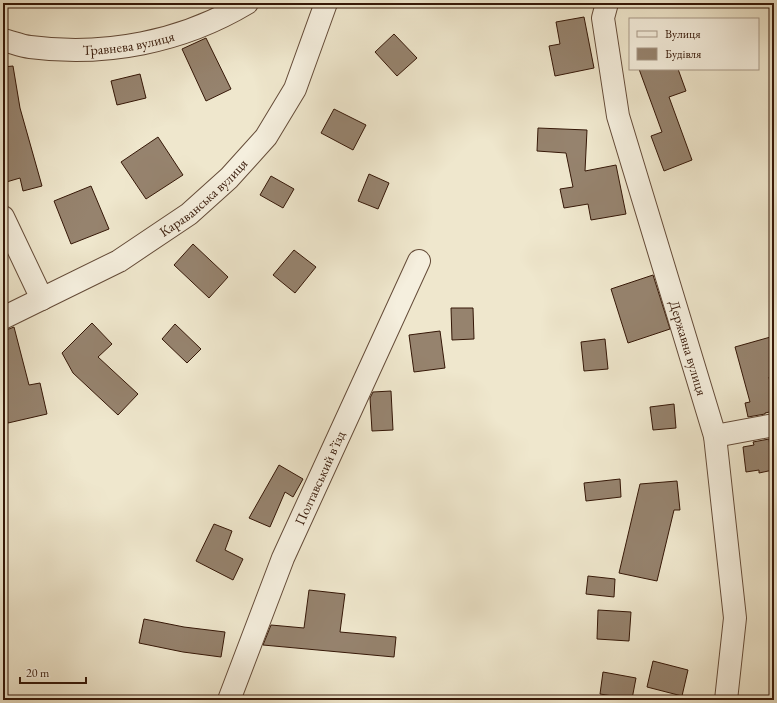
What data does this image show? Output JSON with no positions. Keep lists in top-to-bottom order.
{
  "streets": {
    "street": [
      "Травнева вулиця",
      "Караванська вулиця",
      "Державна вулиця",
      "Полтавський в’їзд"
    ]
  },
  "legend": ["Вулиця", "Будівля"],
  "scale_bar": "20 m"
}
